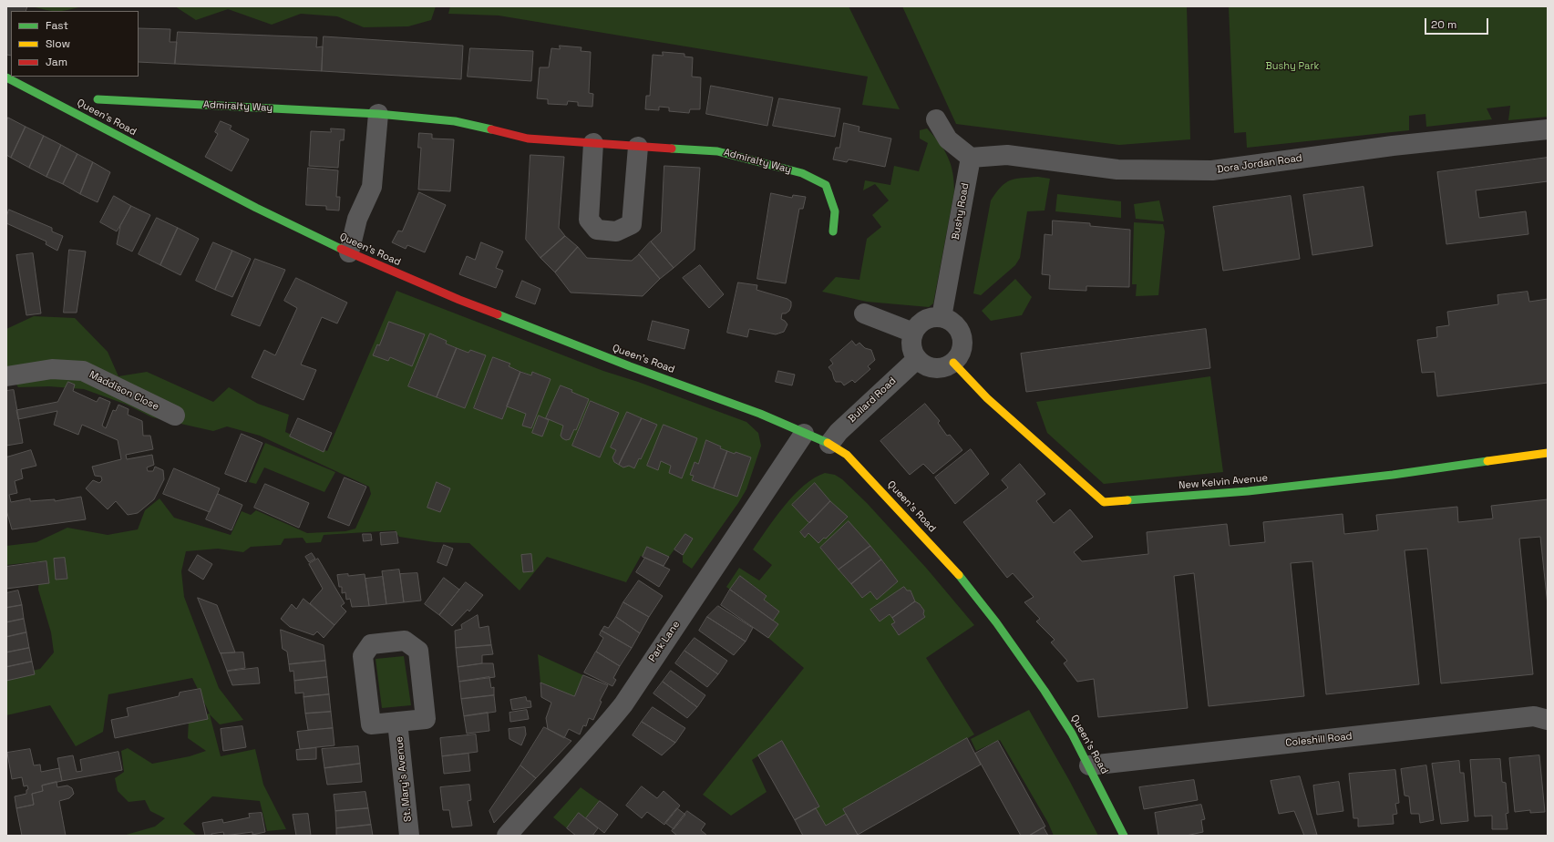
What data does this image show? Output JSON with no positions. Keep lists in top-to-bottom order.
{
  "streets": {
    "street": [
      "Admiralty Way",
      "Queen's Road",
      "Dora Jordan Road",
      "Bushy Road",
      "Maddison Close",
      "Bullard Road",
      "New Kelvin Avenue",
      "Park Lane",
      "Coleshill Road",
      "St. Mary's Avenue"
    ]
  },
  "crossings": [
    ["Queen's Road", "Bullard Road"],
    ["Queen's Road", "Park Lane"],
    ["Queen's Road", "Coleshill Road"],
    ["Dora Jordan Road", "Bushy Road"],
    ["Bushy Road", "Bullard Road"],
    ["Bushy Road", "New Kelvin Avenue"],
    ["Bullard Road", "New Kelvin Avenue"]
  ],
  "parks": ["Bushy Park"],
  "legend": ["Fast", "Slow", "Jam"],
  "scale_bar": "20 m"
}
